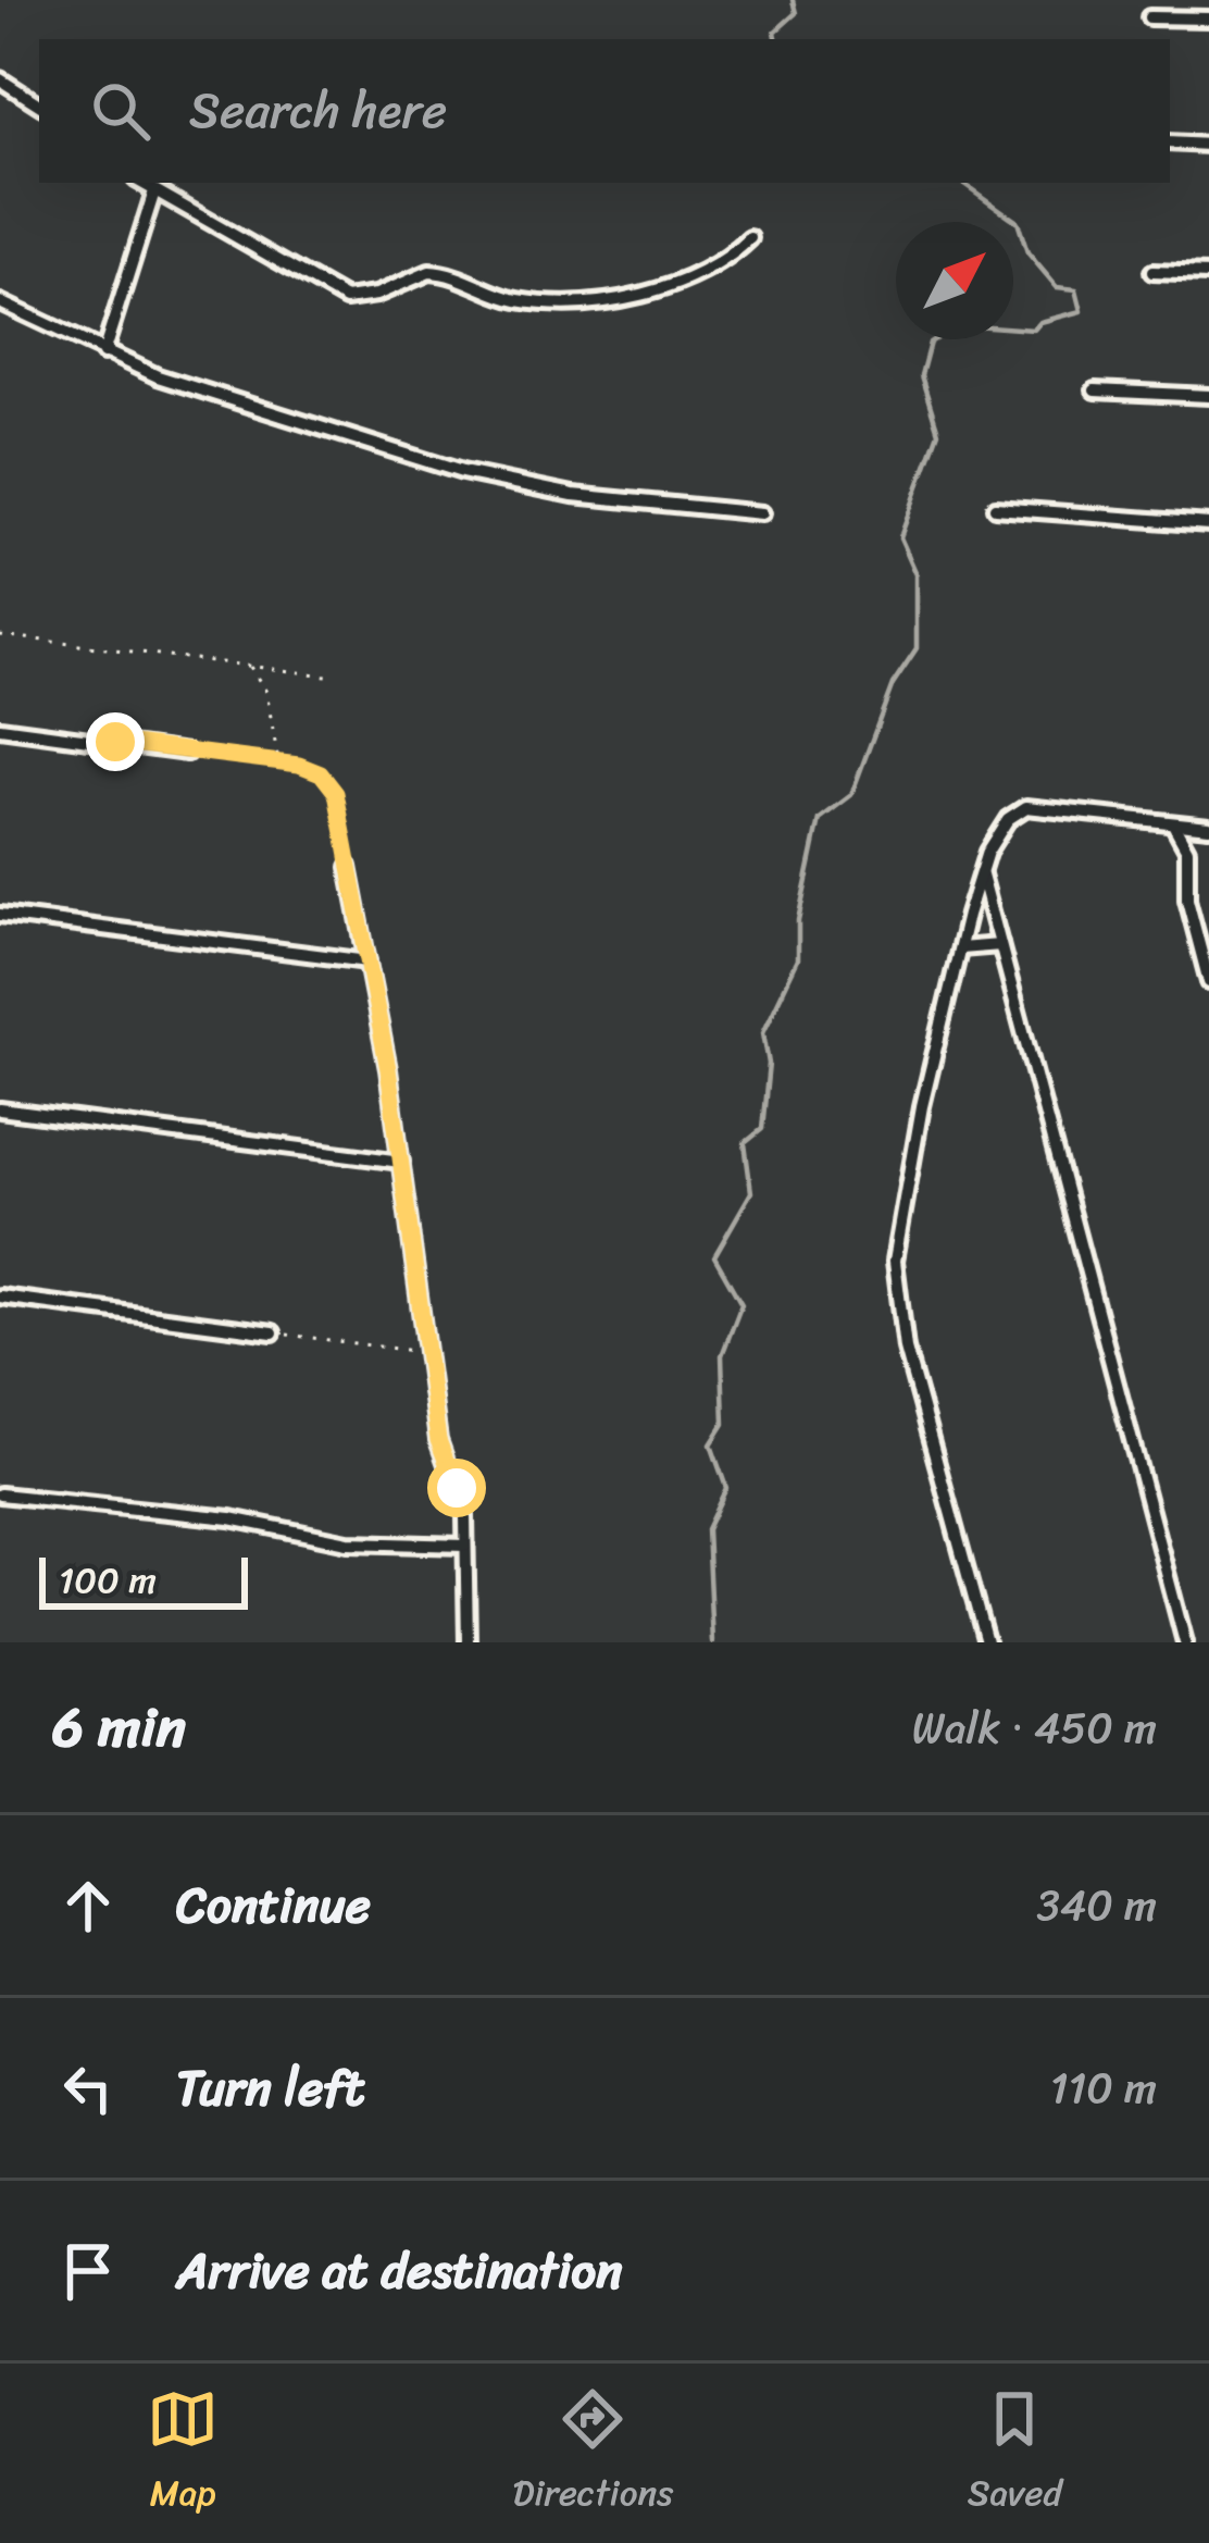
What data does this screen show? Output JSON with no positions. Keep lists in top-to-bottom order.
{
  "scale_bar": "100 m",
  "north": "top right",
  "page": {
    "search": "Search here",
    "scale": "100 m",
    "heading": ["6 min", "Walk · 450 m"],
    "list": [
      ["Continue", "340 m"],
      ["Turn left", "110 m"],
      "Arrive at destination"
    ],
    "nav": ["Map", "Directions", "Saved"]
  }
}
